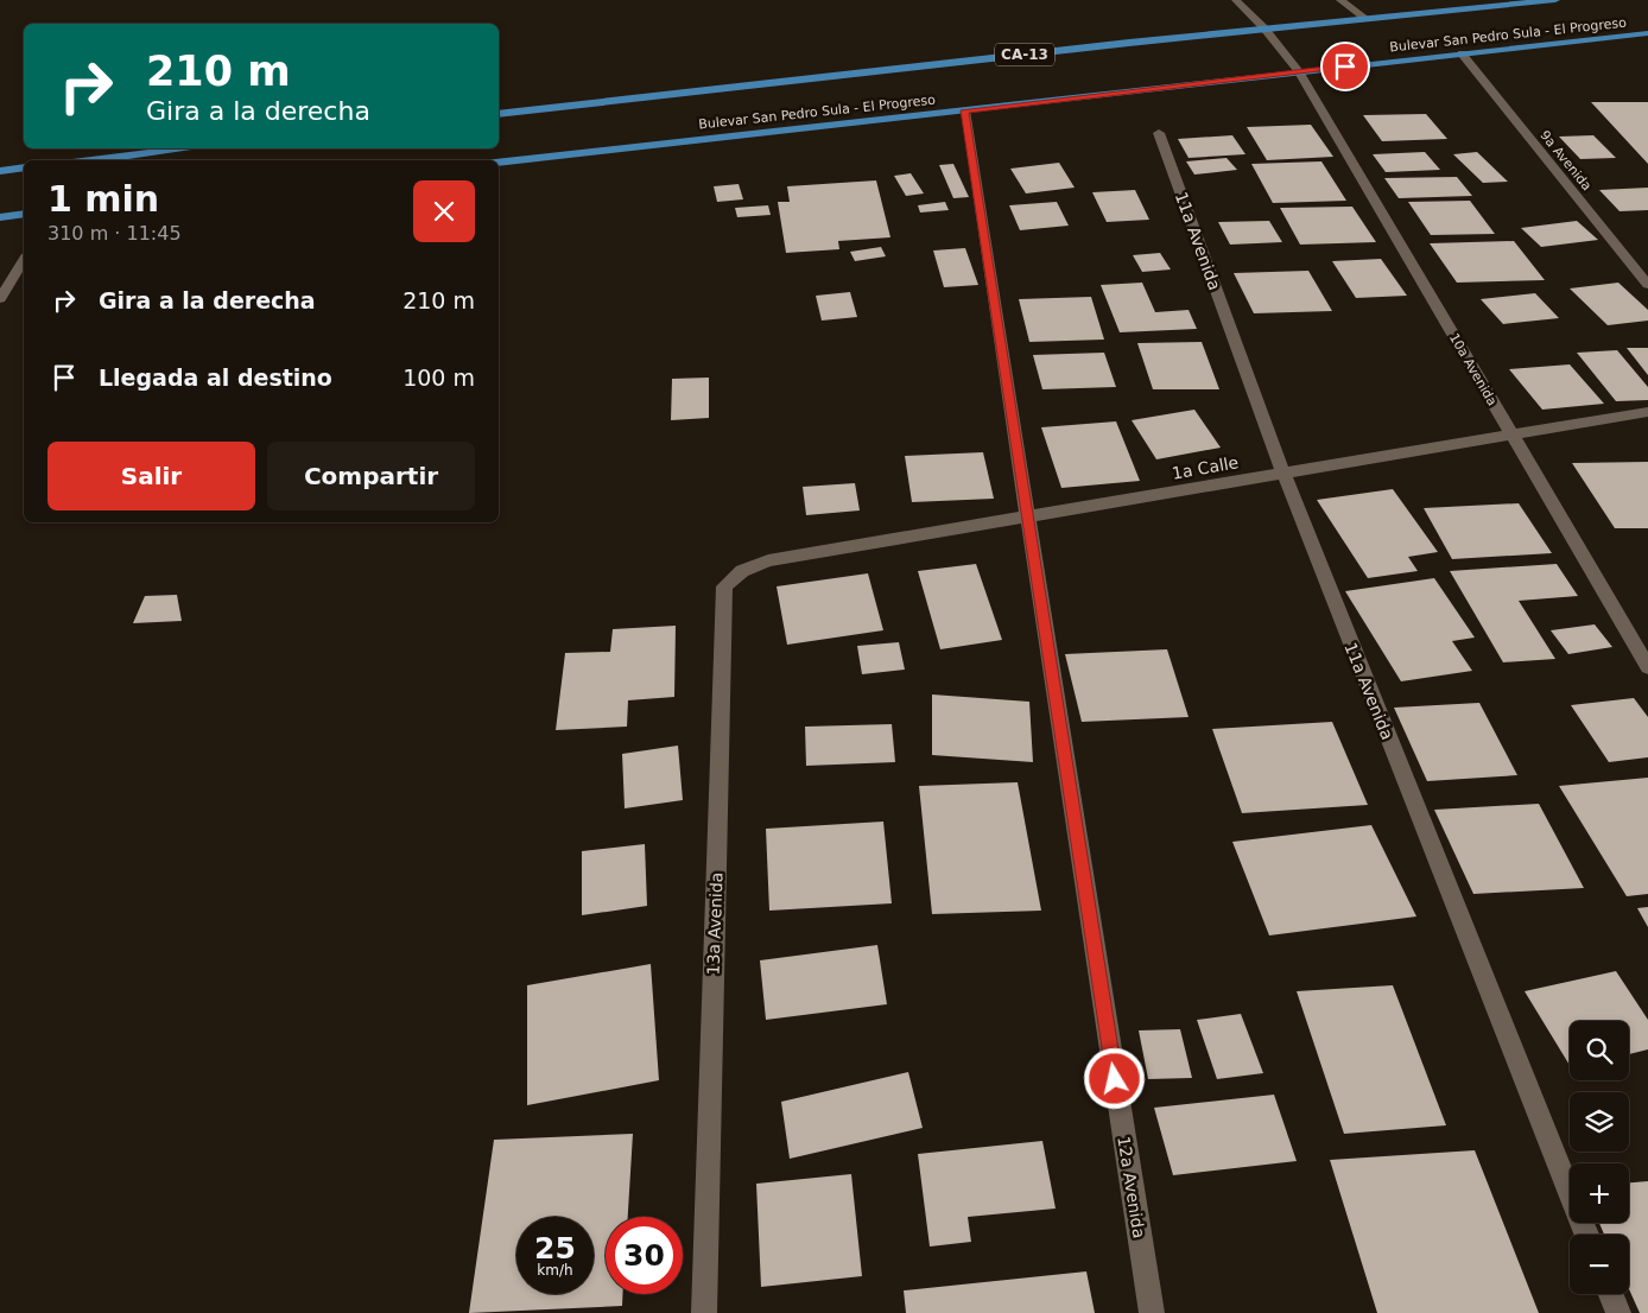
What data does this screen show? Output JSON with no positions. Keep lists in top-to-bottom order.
{
  "streets": {
    "main road": ["Bulevar San Pedro Sula - El Progreso", "CA-13"],
    "street": [
      "9a Avenida",
      "11a Avenida",
      "10a Avenida",
      "1a Calle",
      "13a Avenida",
      "12a Avenida"
    ]
  },
  "crossings": [
    ["Bulevar San Pedro Sula - El Progreso", "9a Avenida"],
    ["Bulevar San Pedro Sula - El Progreso", "10a Avenida"],
    ["Bulevar San Pedro Sula - El Progreso", "12a Avenida"],
    ["11a Avenida", "1a Calle"],
    ["10a Avenida", "1a Calle"],
    ["1a Calle", "13a Avenida"],
    ["1a Calle", "12a Avenida"]
  ],
  "page": {
    "turn": ["210 m", "Gira a la derecha"],
    "heading": ["1 min", "310 m · 11:45"],
    "list": [
      {
        "name": "Gira a la derecha",
        "value": "210 m"
      },
      {
        "name": "Llegada al destino",
        "value": "100 m"
      }
    ],
    "buttons": ["Salir", "Compartir"],
    "map_buttons": ["+", "−"],
    "speed": "25 km/h",
    "limit": "30"
  }
}
